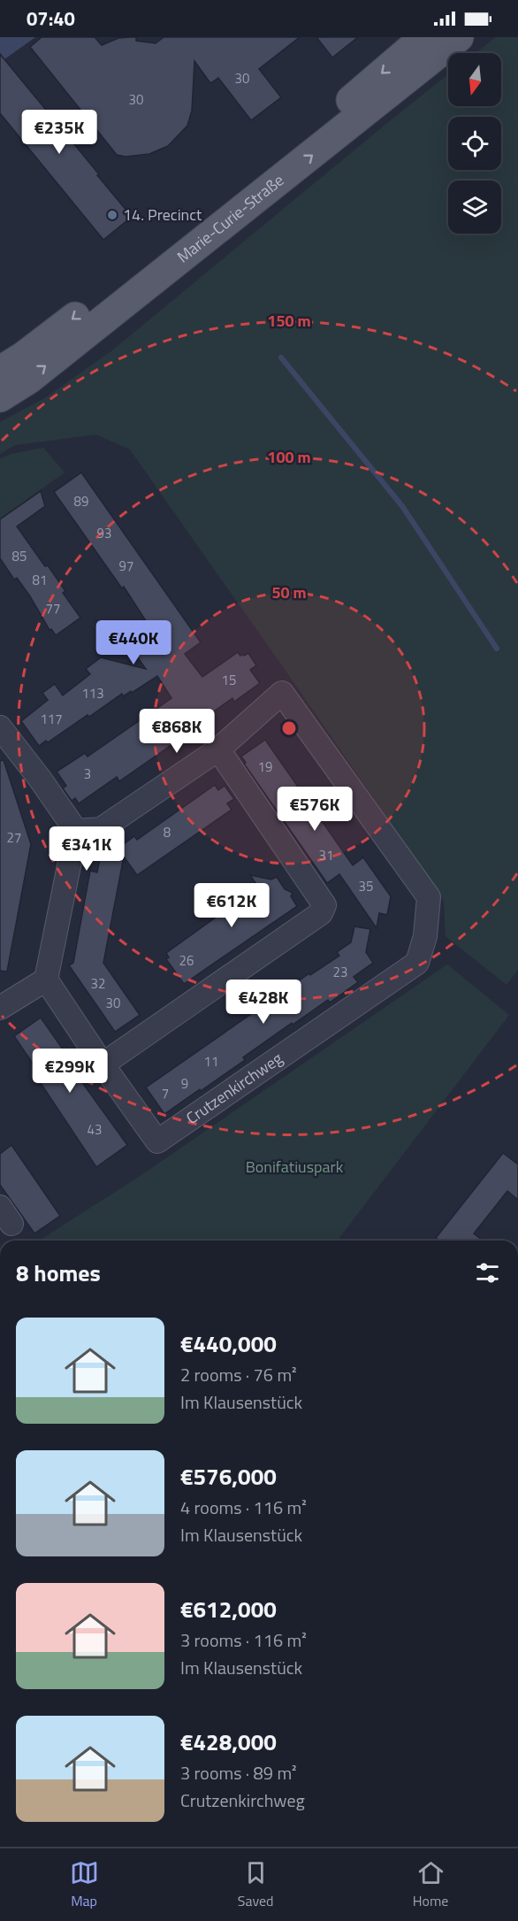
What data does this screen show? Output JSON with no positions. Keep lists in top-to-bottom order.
{
  "streets": {
    "main road": ["Marie-Curie-Straße"],
    "street": ["Crutzenkirchweg"]
  },
  "parks": ["Bonifatiuspark"],
  "places": ["14. Precinct"],
  "house_numbers": [
    "30",
    "30",
    "89",
    "93",
    "85",
    "97",
    "81",
    "77",
    "15",
    "113",
    "117",
    "19",
    "3",
    "8",
    "27",
    "31",
    "35",
    "26",
    "23",
    "32",
    "30",
    "11",
    "9",
    "7",
    "43"
  ],
  "north": "bottom",
  "page": {
    "status": "07:40",
    "price": [
      "€235K",
      "€440K",
      "€868K",
      "€576K",
      "€341K",
      "€612K",
      "€428K",
      "€299K"
    ],
    "heading": "8 homes",
    "list": [
      {
        "name": "€440,000",
        "note": "2 rooms · 76 m² · Im Klausenstück"
      },
      {
        "name": "€576,000",
        "note": "4 rooms · 116 m² · Im Klausenstück"
      },
      {
        "name": "€612,000",
        "note": "3 rooms · 116 m² · Im Klausenstück"
      },
      {
        "name": "€428,000",
        "note": "3 rooms · 89 m² · Crutzenkirchweg"
      }
    ],
    "tabs": ["Map", "Saved", "Home"]
  },
  "rings": ["150 m", "100 m", "50 m"]
}
